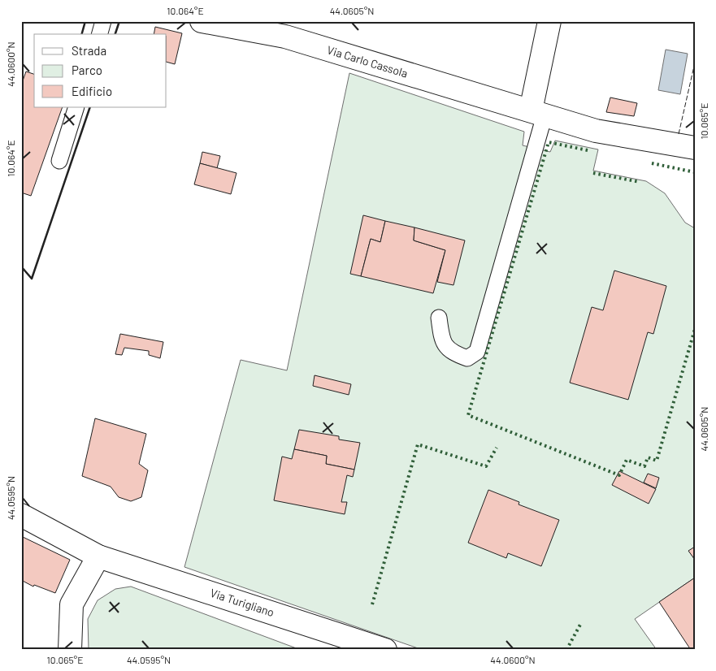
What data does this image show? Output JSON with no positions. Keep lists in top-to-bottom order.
{
  "streets": {
    "street": ["Via Carlo Cassola", "Via Turigliano"]
  },
  "legend": ["Strada", "Parco", "Edificio"],
  "coordinates": [
    "10.064°E",
    "44.0605°N",
    "44.0600°N",
    "10.065°E",
    "44.0595°N"
  ]
}
